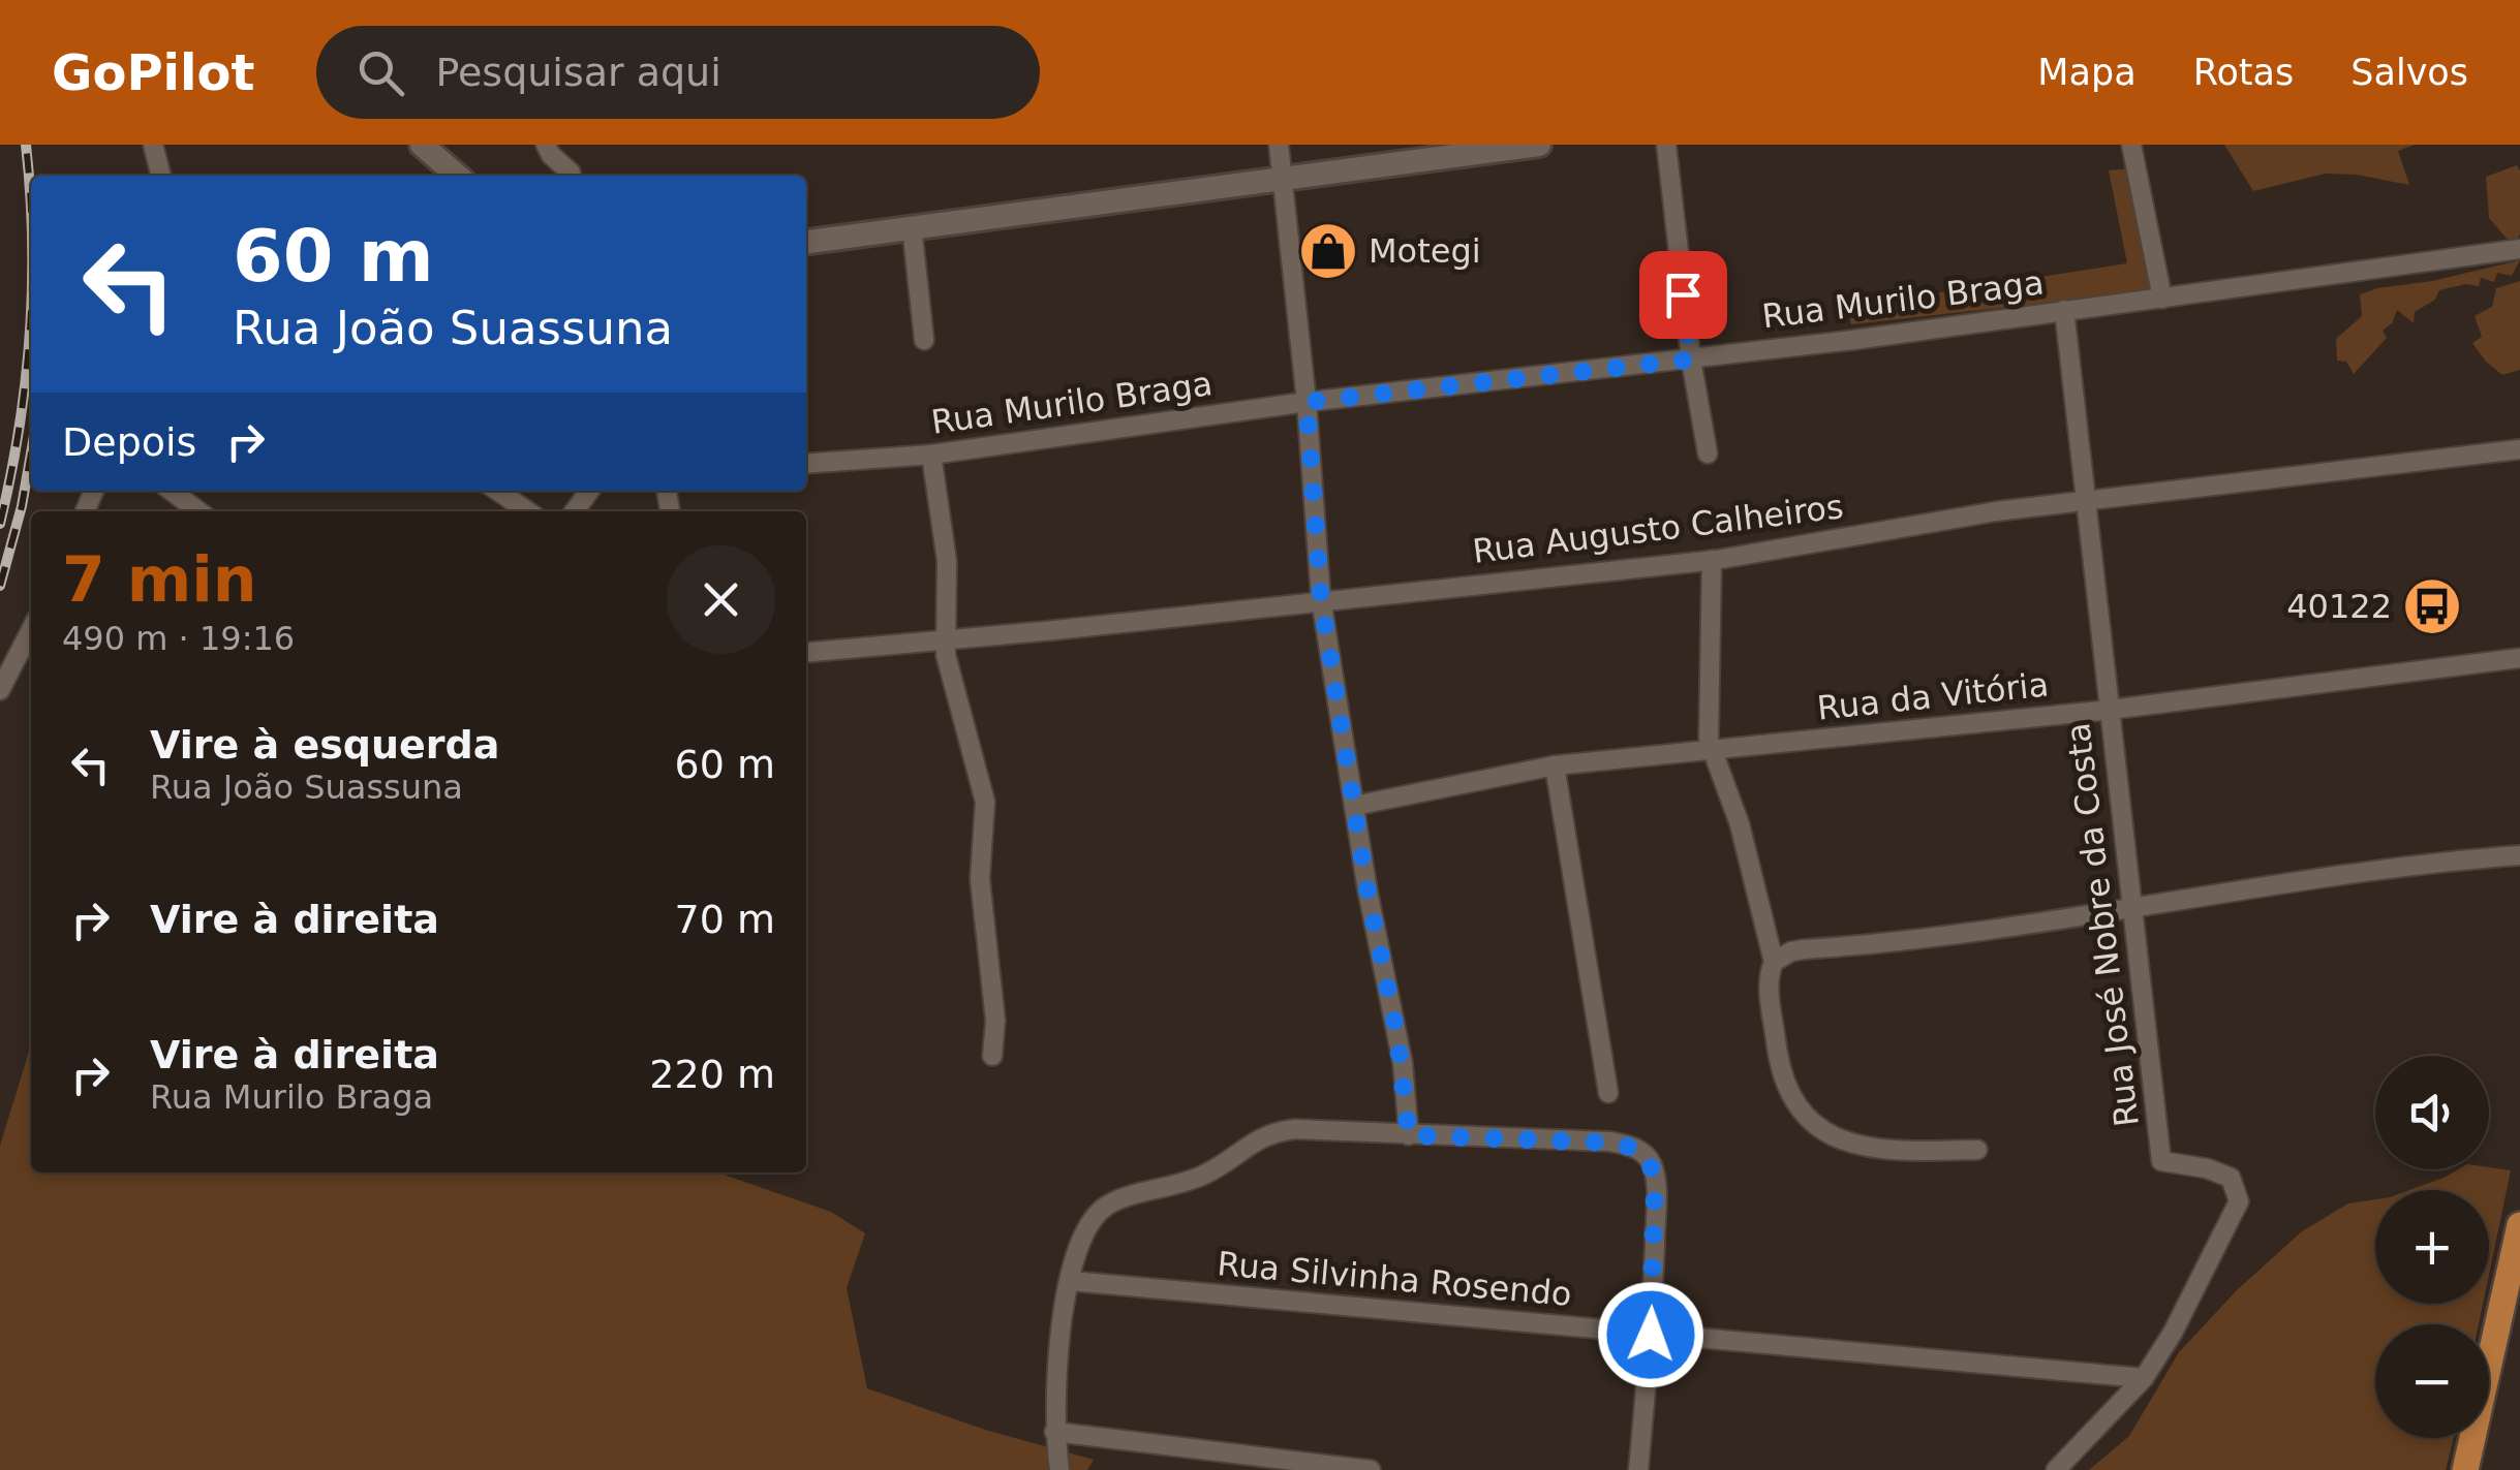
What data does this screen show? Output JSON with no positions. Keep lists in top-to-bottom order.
{
  "streets": {
    "street": [
      "Rua Murilo Braga",
      "Rua Augusto Calheiros",
      "Rua da Vitória",
      "Rua José Nobre da Costa",
      "Rua Silvinha Rosendo"
    ]
  },
  "crossings": [
    ["Rua Murilo Braga", "Rua José Nobre da Costa"],
    ["Rua Augusto Calheiros", "Rua José Nobre da Costa"],
    ["Rua da Vitória", "Rua José Nobre da Costa"],
    ["Rua José Nobre da Costa", "Rua Silvinha Rosendo"]
  ],
  "places": {
    "shop": ["Motegi"],
    "bus stop": ["40122"]
  },
  "page": {
    "header": "GoPilot",
    "search": "Pesquisar aqui",
    "nav": ["Mapa", "Rotas", "Salvos"],
    "turn": ["60 m", "Rua João Suassuna"],
    "then": "Depois",
    "heading": ["7 min", "490 m · 19:16"],
    "list": [
      {
        "name": "Vire à esquerda",
        "note": "Rua João Suassuna",
        "value": "60 m"
      },
      {
        "name": "Vire à direita",
        "value": "70 m"
      },
      {
        "name": "Vire à direita",
        "note": "Rua Murilo Braga",
        "value": "220 m"
      }
    ],
    "map_buttons": ["+", "−"]
  }
}
